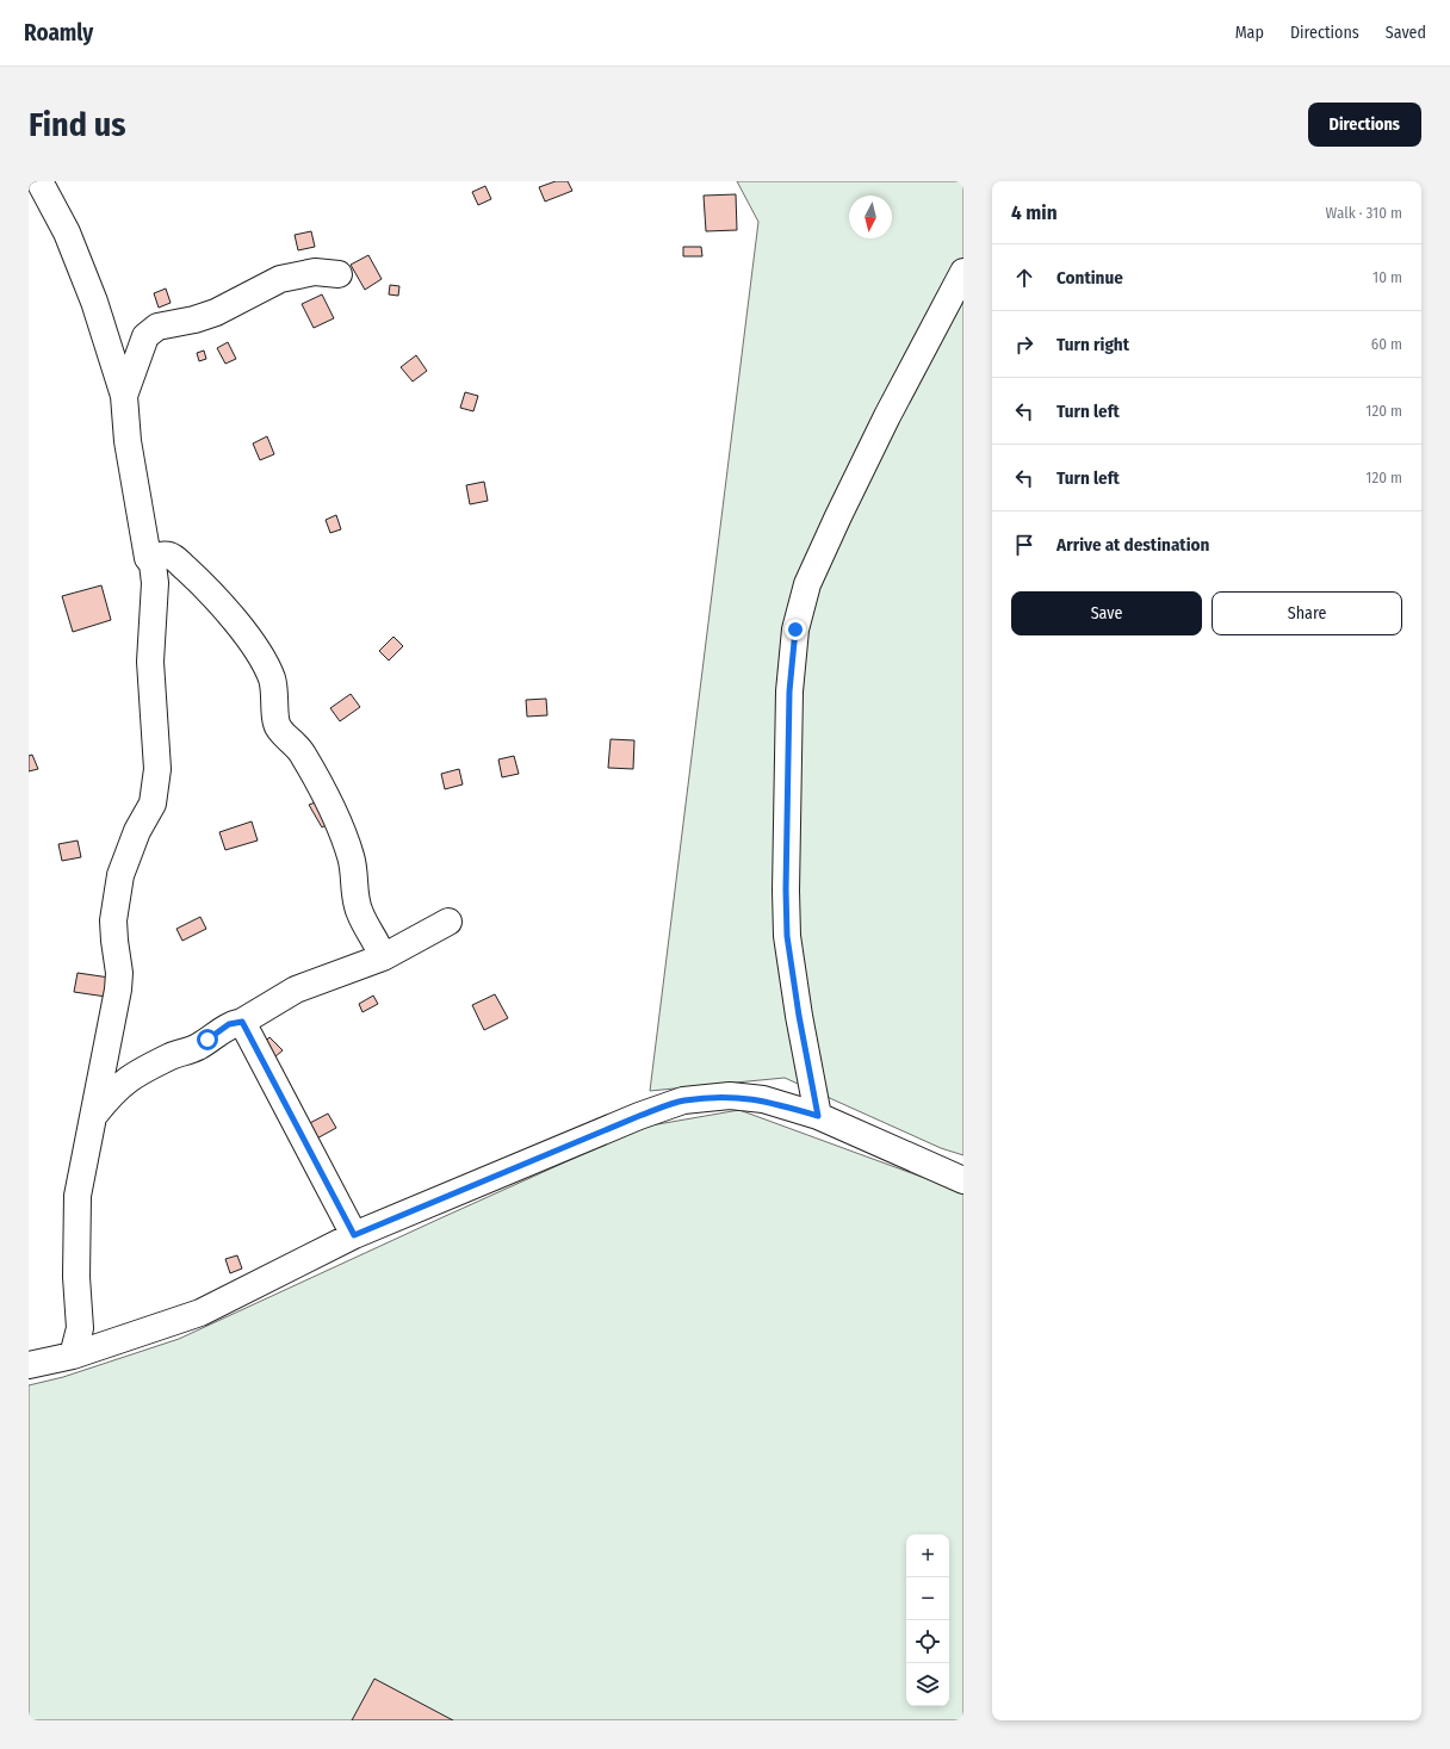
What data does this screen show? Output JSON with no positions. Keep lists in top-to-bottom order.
{
  "north": "bottom",
  "page": {
    "header": "Roamly",
    "nav": ["Map", "Directions", "Saved"],
    "buttons": [
      "Directions",
      ["Save", "Share"]
    ],
    "title": "Find us",
    "heading": ["4 min", "Walk · 310 m"],
    "list": [
      ["Continue", "10 m"],
      ["Turn right", "60 m"],
      ["Turn left", "120 m"],
      ["Turn left", "120 m"],
      "Arrive at destination"
    ],
    "map_buttons": ["+", "−"]
  }
}
